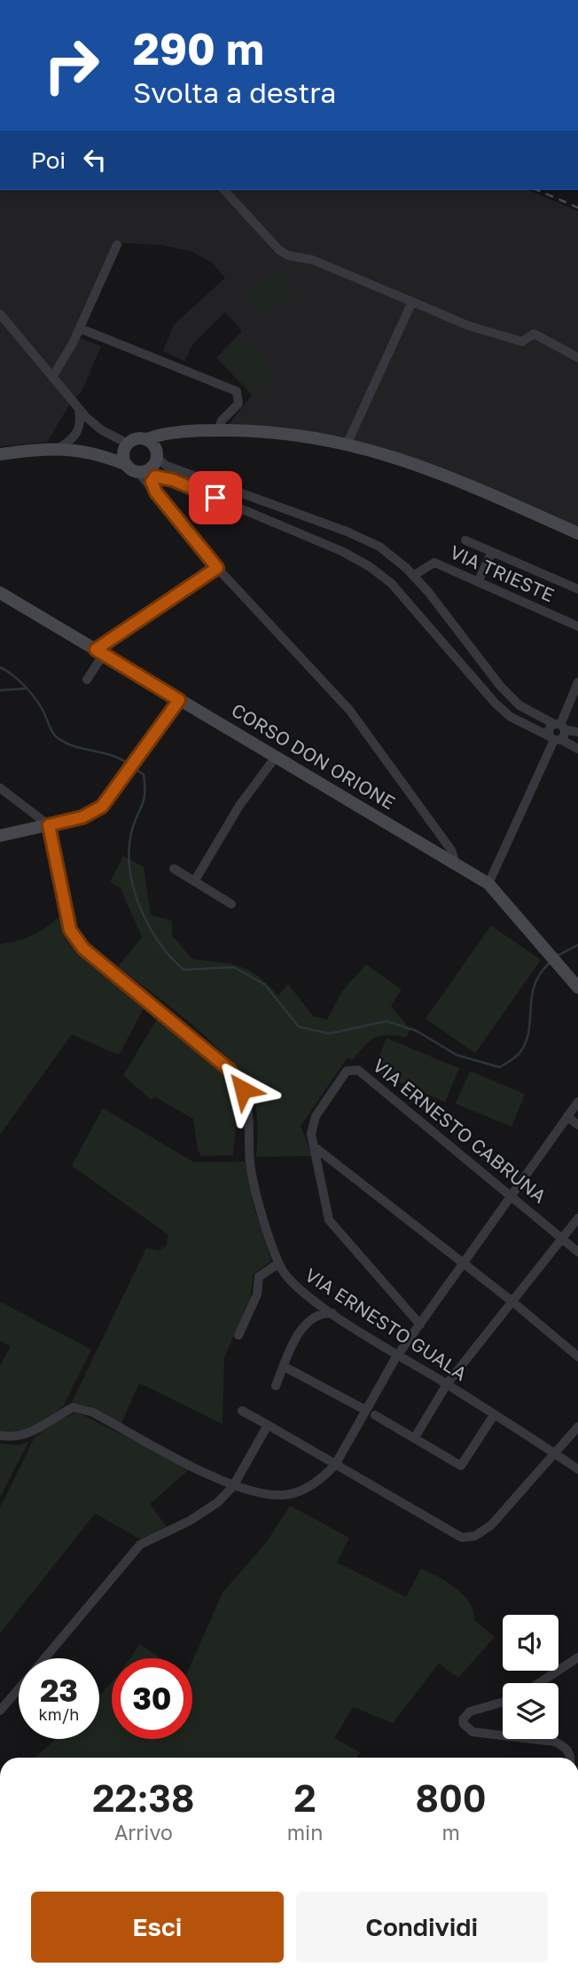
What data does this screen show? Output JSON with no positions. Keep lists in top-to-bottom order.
{
  "streets": {
    "street": [
      "VIA TRIESTE",
      "CORSO DON ORIONE",
      "VIA ERNESTO CABRUNA",
      "VIA ERNESTO GUALA"
    ]
  },
  "page": {
    "turn": ["290 m", "Svolta a destra"],
    "then": "Poi",
    "speed": "23 km/h",
    "limit": "30",
    "eta": [
      "22:38",
      "Arrivo",
      "2",
      "min",
      "800",
      "m"
    ],
    "buttons": ["Esci", "Condividi"]
  }
}
